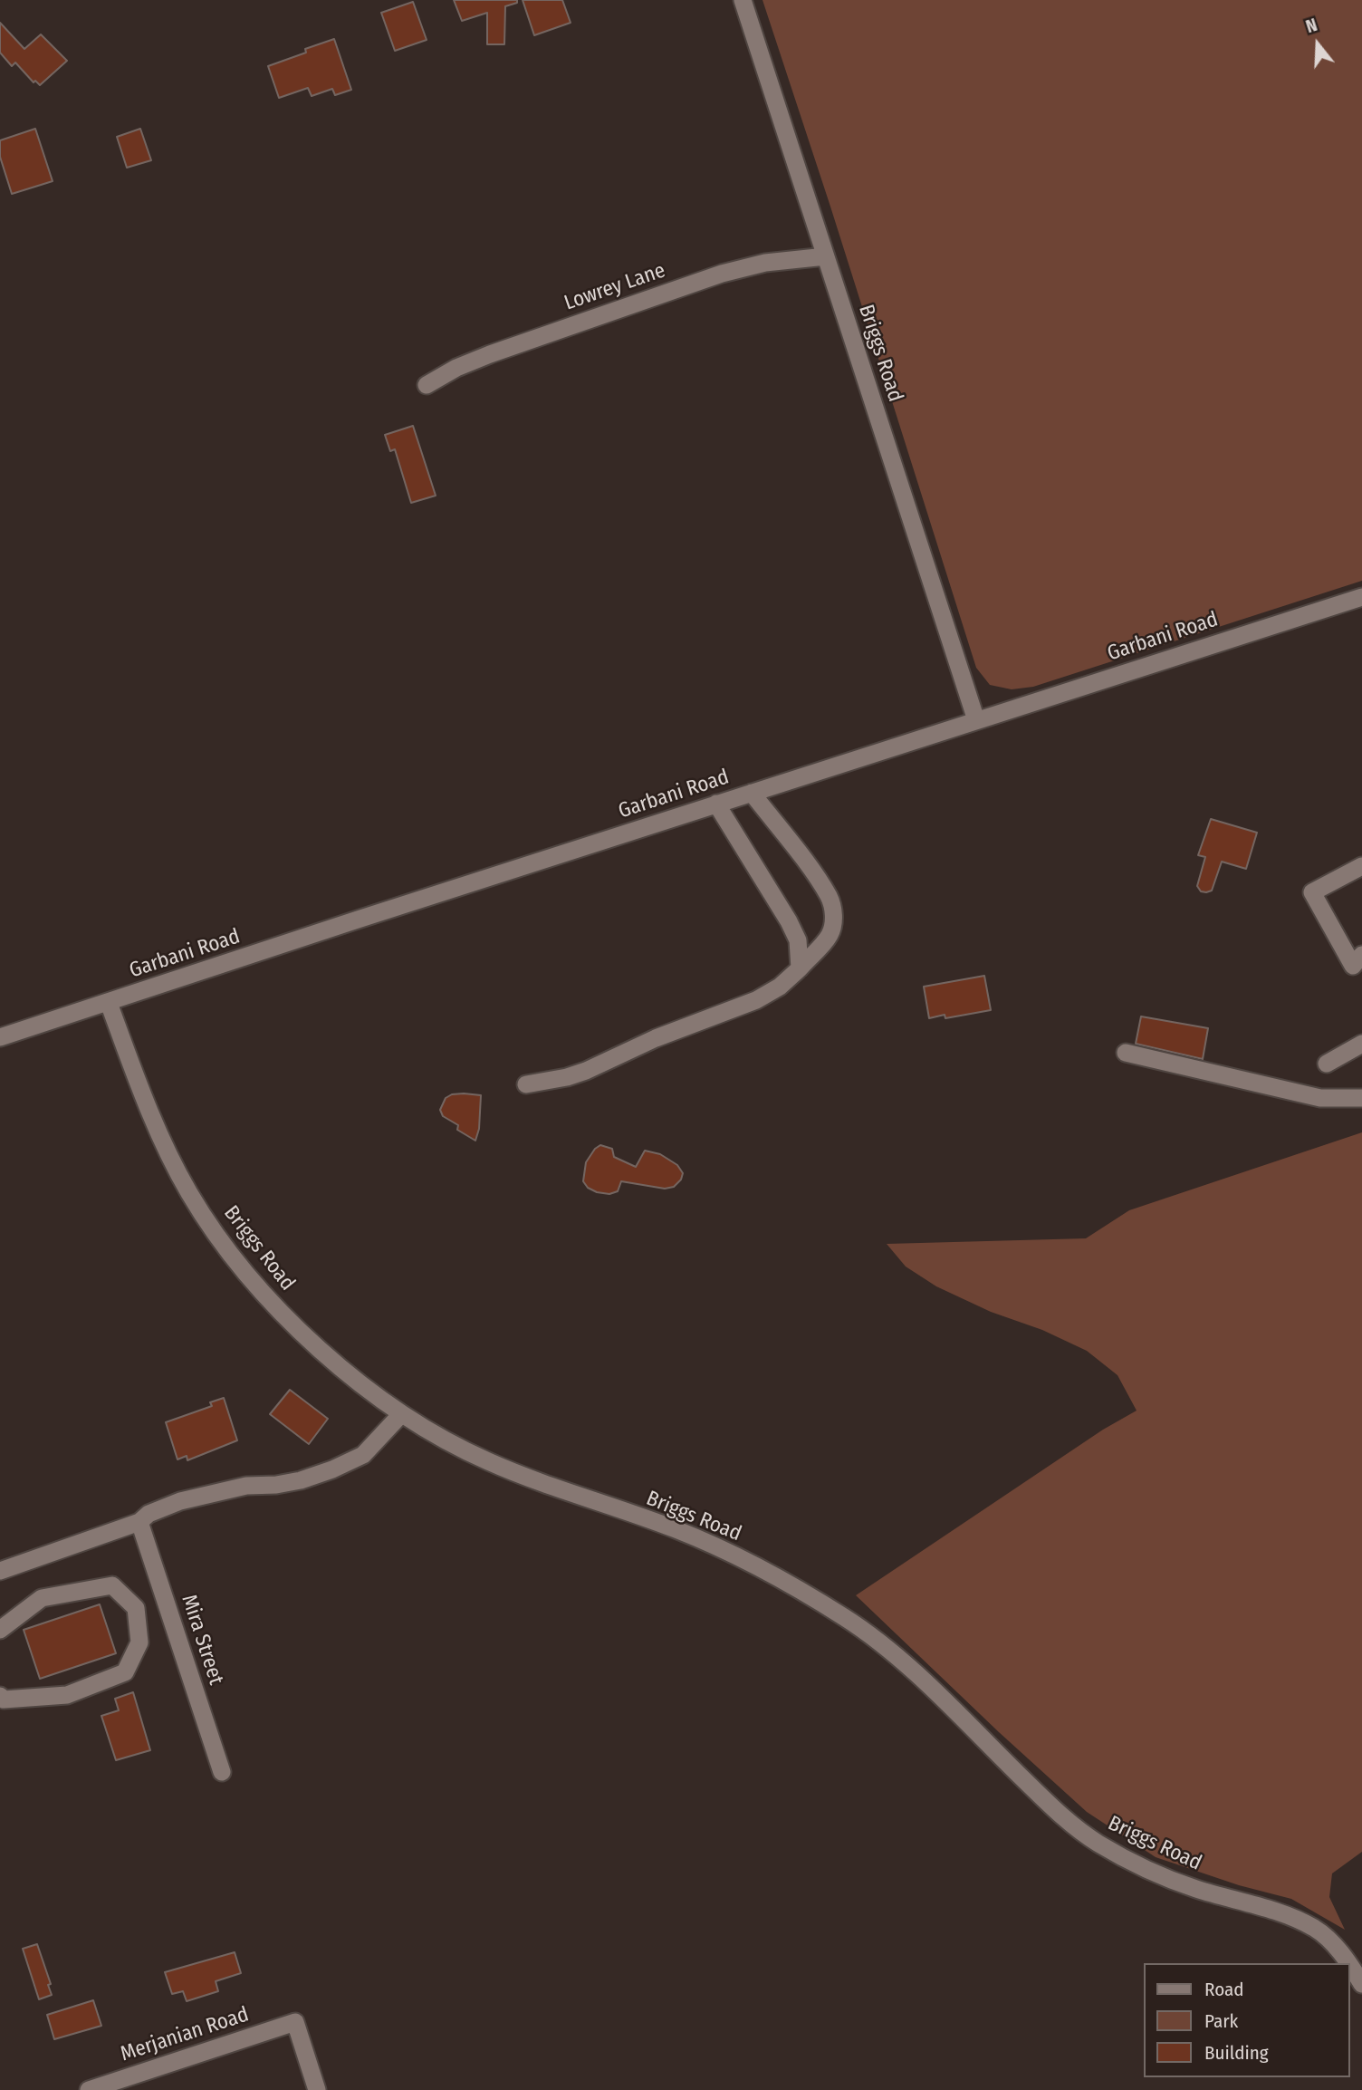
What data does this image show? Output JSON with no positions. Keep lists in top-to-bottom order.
{
  "streets": {
    "street": [
      "Lowrey Lane",
      "Briggs Road",
      "Garbani Road",
      "Mira Street",
      "Merjanian Road"
    ]
  },
  "crossings": [
    ["Lowrey Lane", "Briggs Road"],
    ["Briggs Road", "Garbani Road"]
  ],
  "legend": ["Road", "Park", "Building"],
  "north": "top"
}
